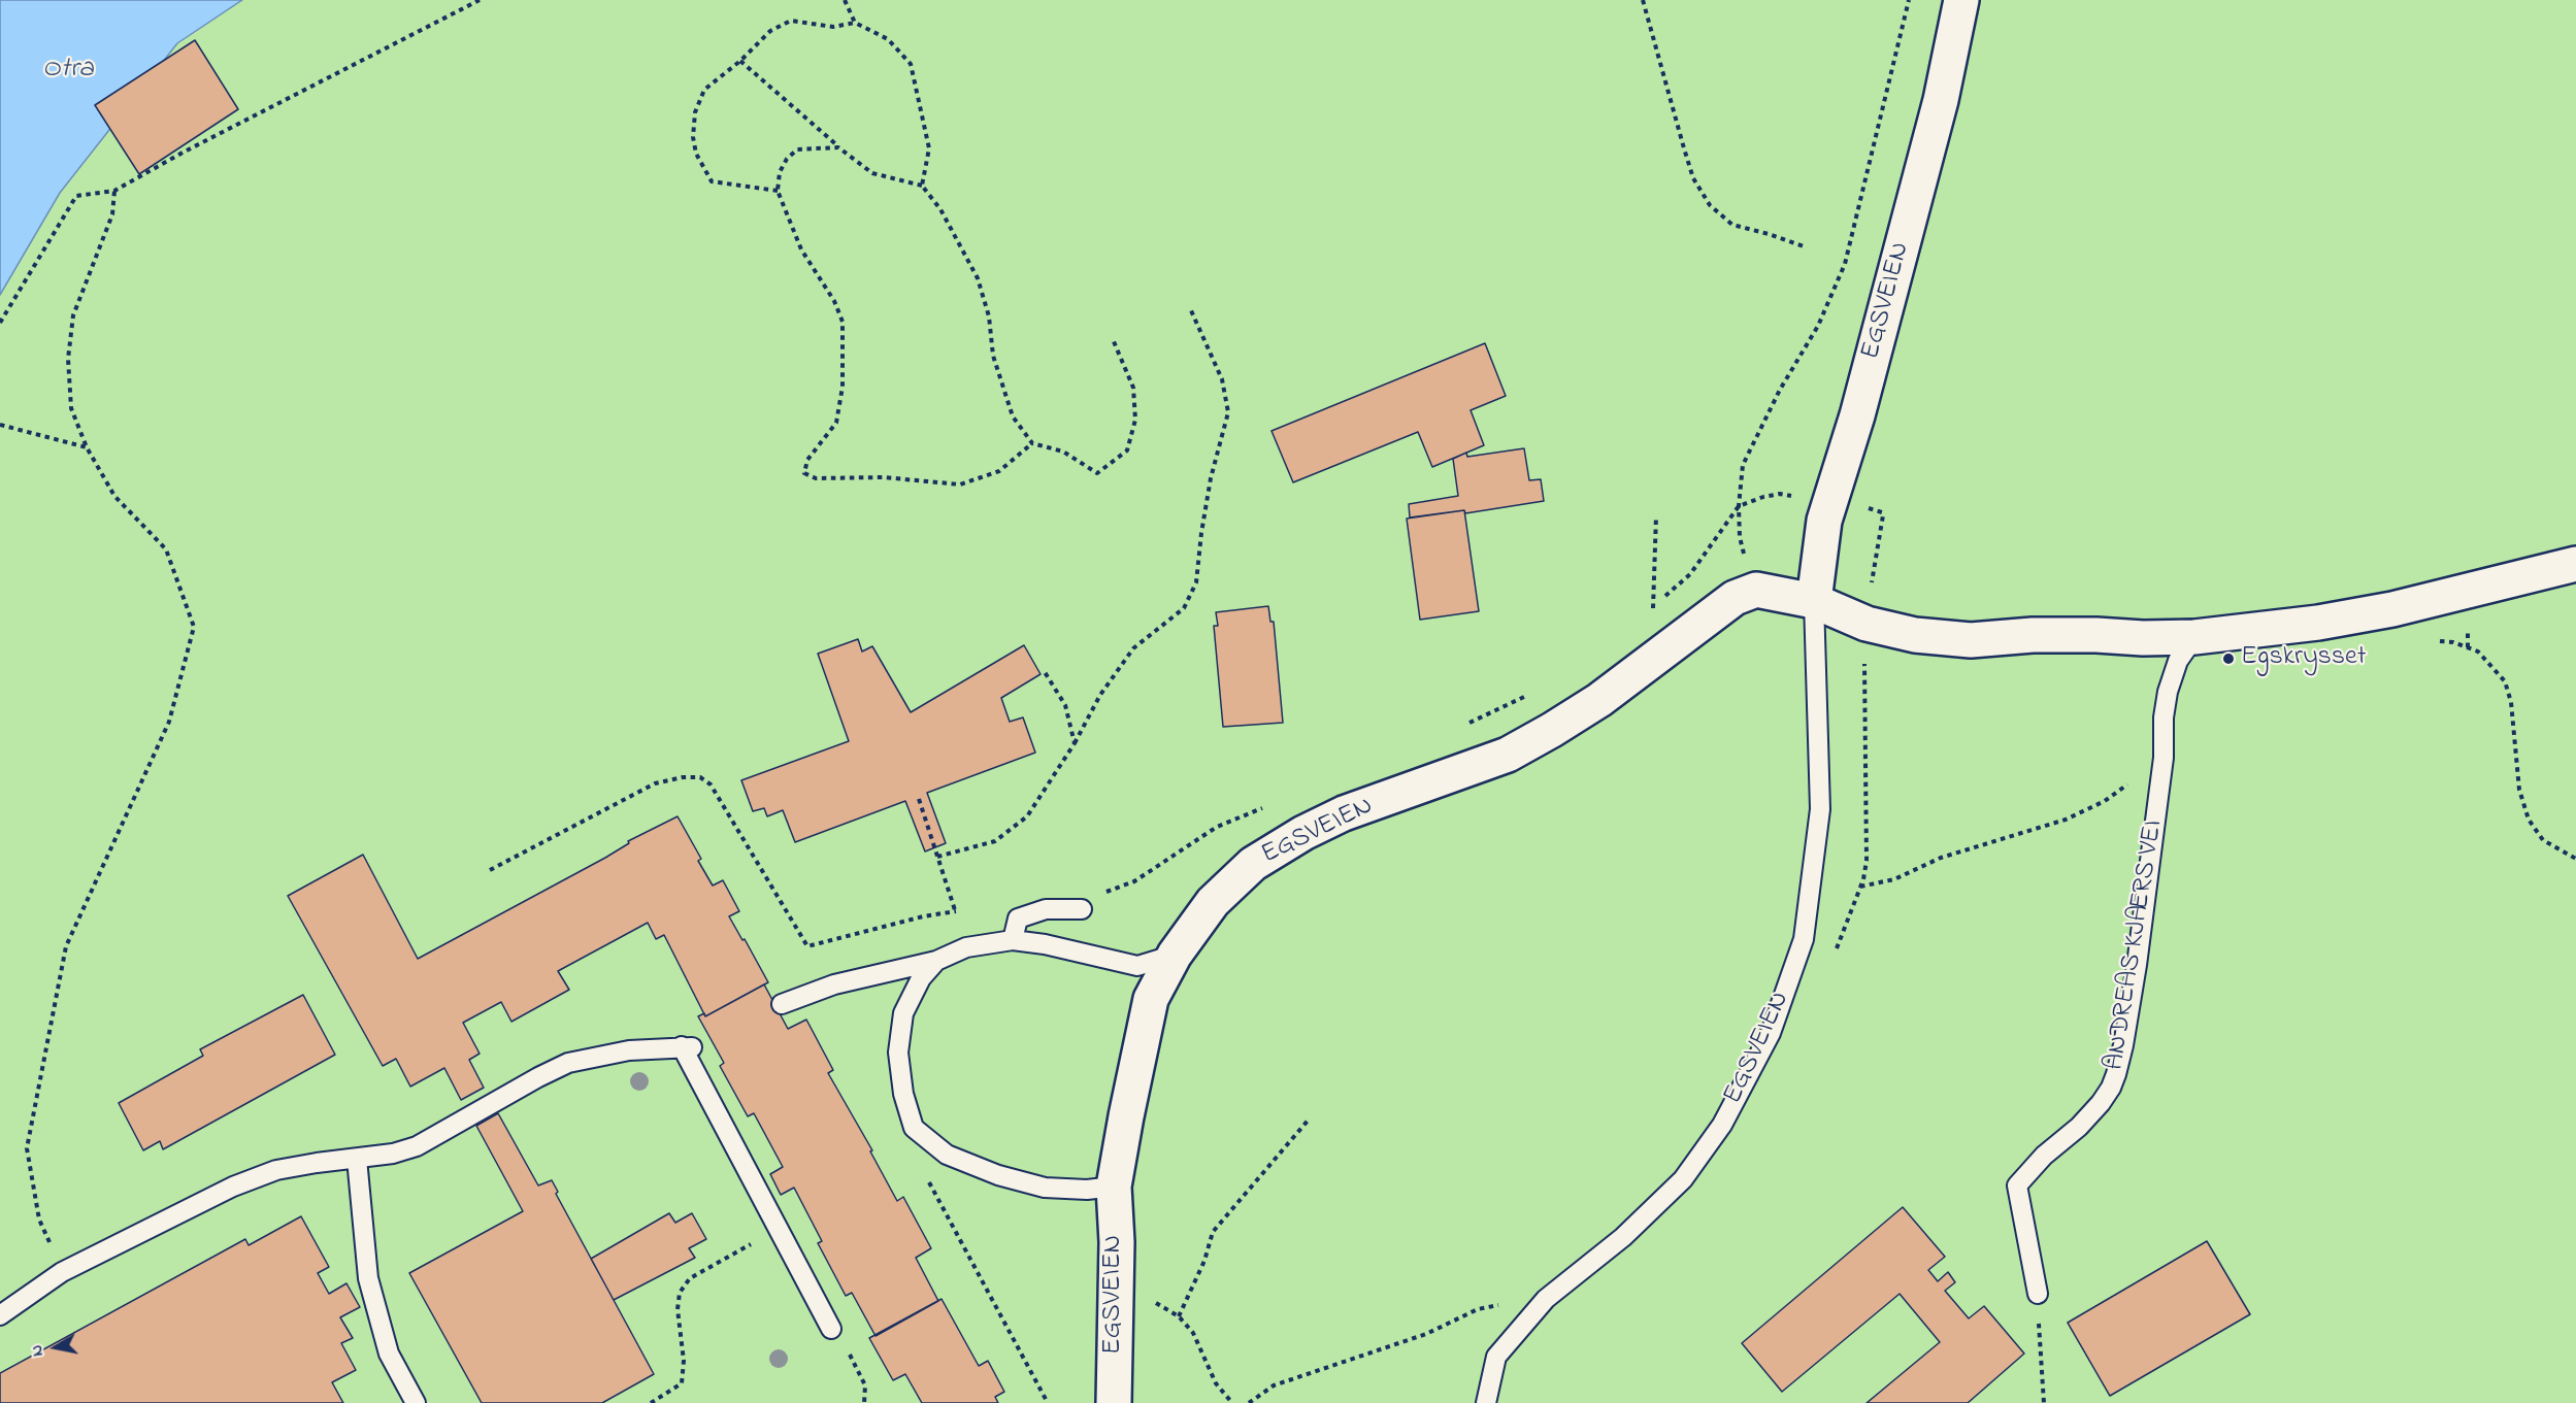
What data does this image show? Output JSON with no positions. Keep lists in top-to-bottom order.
{
  "streets": {
    "street": ["EGSVEIEN"],
    "lane": ["ANDREAS KJÆRS VEI"]
  },
  "water": ["Otra"],
  "places": ["Egskrysset"],
  "north": "left"
}
